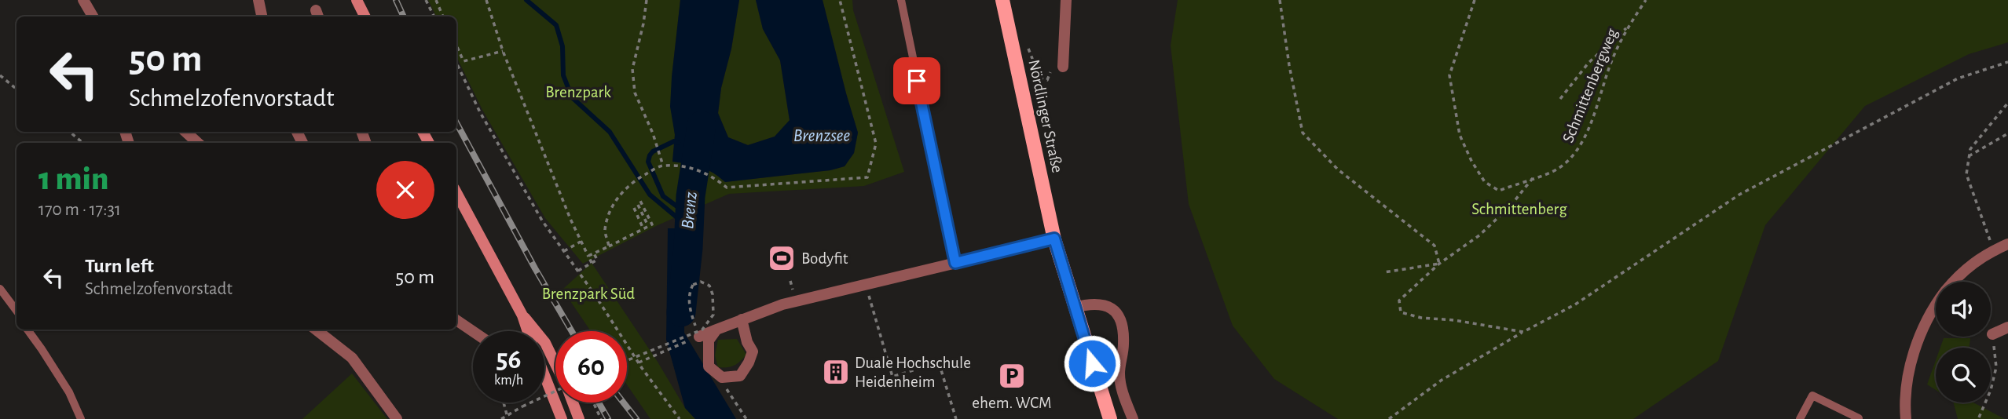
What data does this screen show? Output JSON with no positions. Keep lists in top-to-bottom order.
{
  "streets": {
    "main road": ["Nördlinger Straße"],
    "path": ["Schmittenbergweg"]
  },
  "water": ["Brenzsee", "Brenz"],
  "parks": ["Brenzpark", "Schmittenberg", "Brenzpark Süd"],
  "places": {
    "sports": ["Bodyfit"],
    "building": ["Duale Hochschule Heidenheim"],
    "parking": ["ehem. WCM"]
  },
  "page": {
    "turn": ["50 m", "Schmelzofenvorstadt"],
    "heading": ["1 min", "170 m · 17:31"],
    "list": [
      {
        "name": "Turn left",
        "note": "Schmelzofenvorstadt",
        "value": "50 m"
      }
    ],
    "speed": "56 km/h",
    "limit": "60"
  }
}
